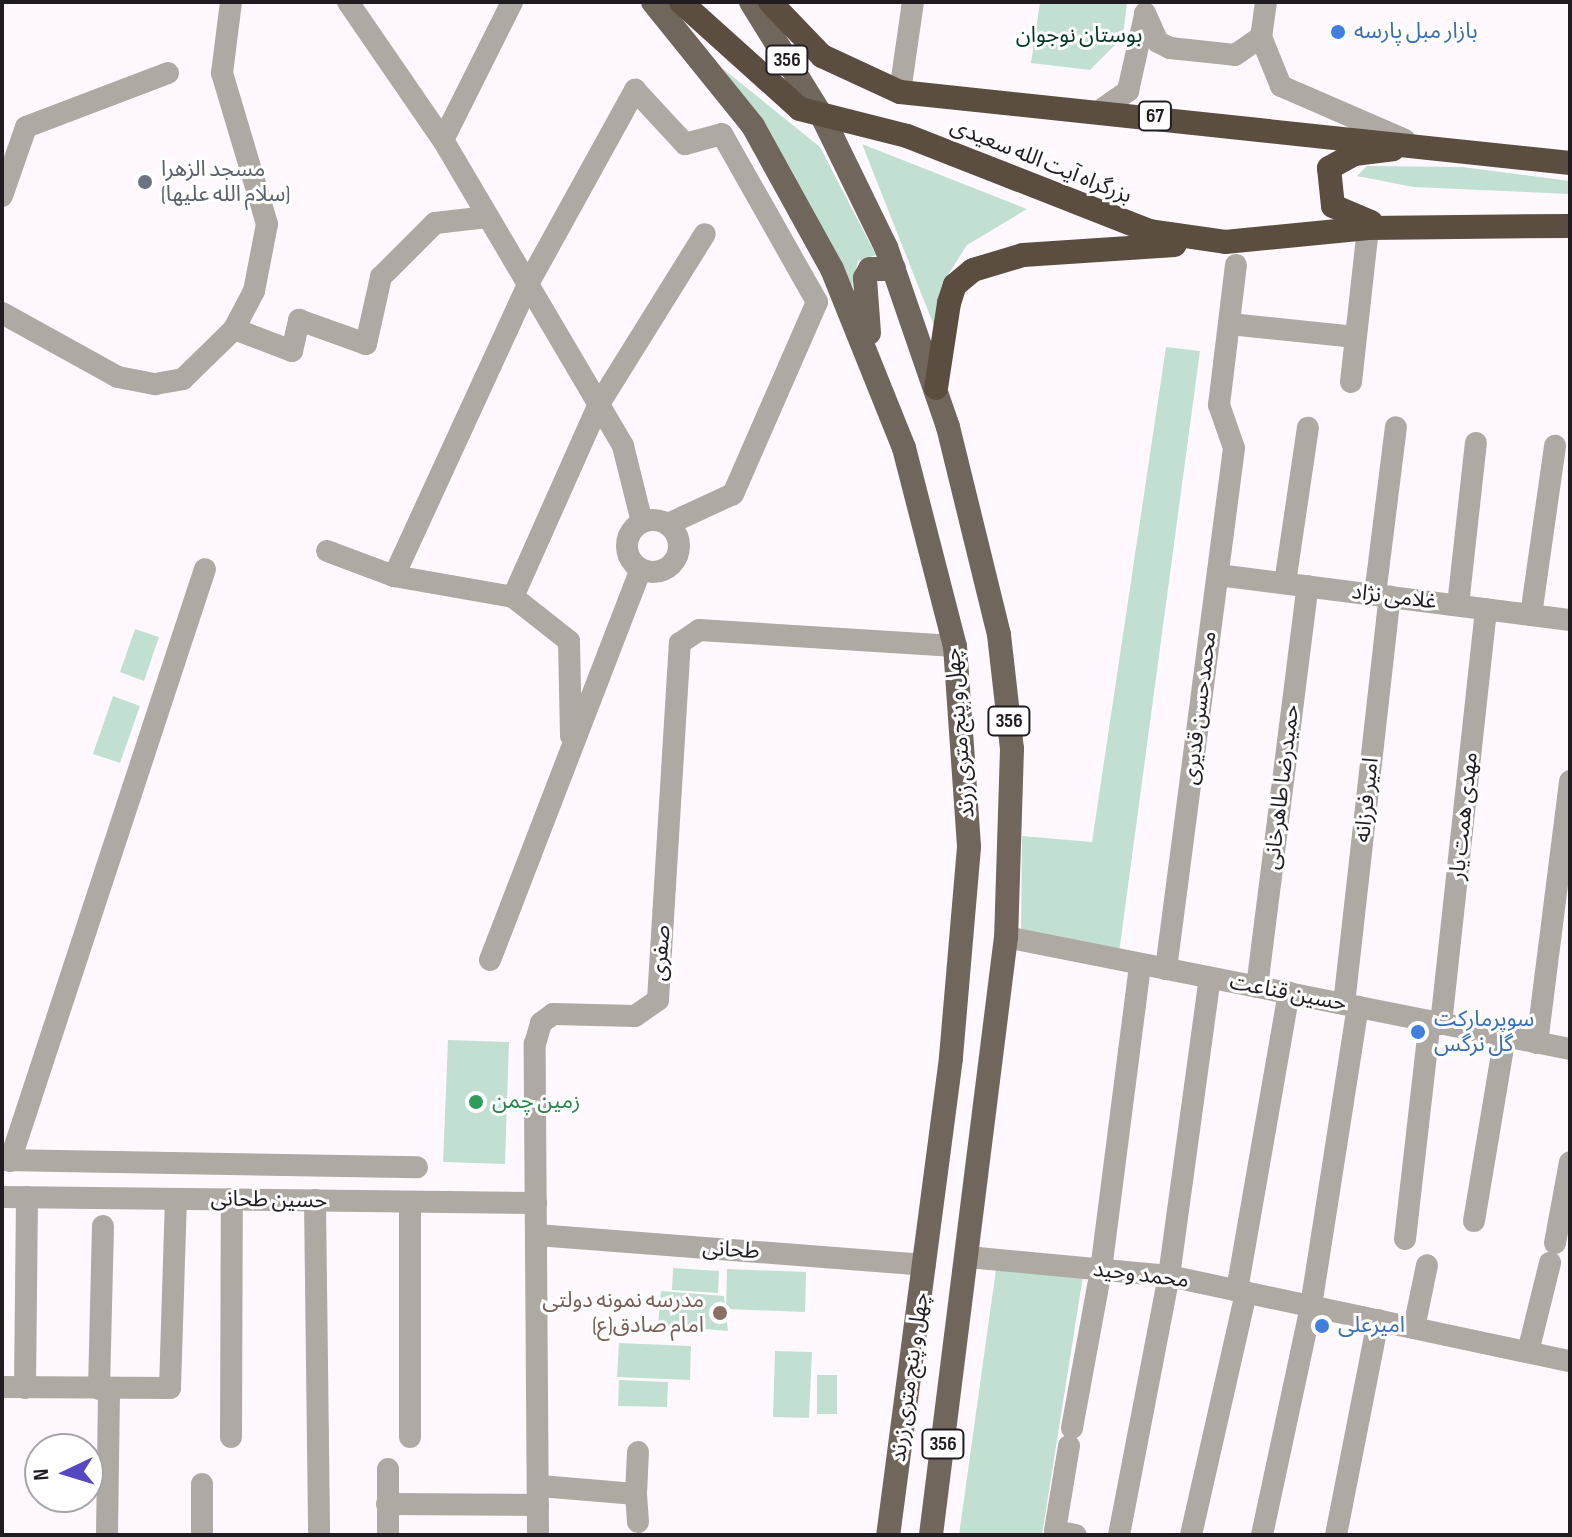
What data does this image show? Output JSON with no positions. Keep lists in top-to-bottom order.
{
  "streets": {
    "highway": ["67", "بزرگراه آیت الله سعیدی"],
    "main road": ["356", "چهل و پنج متری زرند"],
    "street": [
      "غلامی نژاد",
      "محمدحسن قدیری",
      "حمیدرضا طاهرخانی",
      "امیر فرزانه",
      "مهدی همت یار",
      "صفری",
      "حسین قناعت",
      "حسین طحانی",
      "طحانی",
      "محمد وحید"
    ]
  },
  "crossings": [
    ["بزرگراه آیت الله سعیدی", "چهل و پنج متری زرند"],
    ["غلامی نژاد", "محمدحسن قدیری"],
    ["غلامی نژاد", "حمیدرضا طاهرخانی"],
    ["غلامی نژاد", "امیر فرزانه"],
    ["غلامی نژاد", "مهدی همت یار"],
    ["محمدحسن قدیری", "حسین قناعت"],
    ["چهل و پنج متری زرند", "صفری"],
    ["چهل و پنج متری زرند", "حسین قناعت"],
    ["چهل و پنج متری زرند", "طحانی"],
    ["چهل و پنج متری زرند", "محمد وحید"],
    ["حمیدرضا طاهرخانی", "حسین قناعت"],
    ["امیر فرزانه", "حسین قناعت"],
    ["امیر فرزانه", "محمد وحید"],
    ["مهدی همت یار", "حسین قناعت"],
    ["صفری", "حسین طحانی"],
    ["صفری", "طحانی"]
  ],
  "parks": ["بوستان نوجوان"],
  "places": [
    "بازار مبل پارسه",
    "مسجد الزهرا (سلام الله علیها)",
    "سوپرمارکت گل نرگس",
    "زمین چمن",
    "مدرسه نمونه دولتی امام صادق(ع)",
    "امیرعلی"
  ],
  "north": "left"
}
